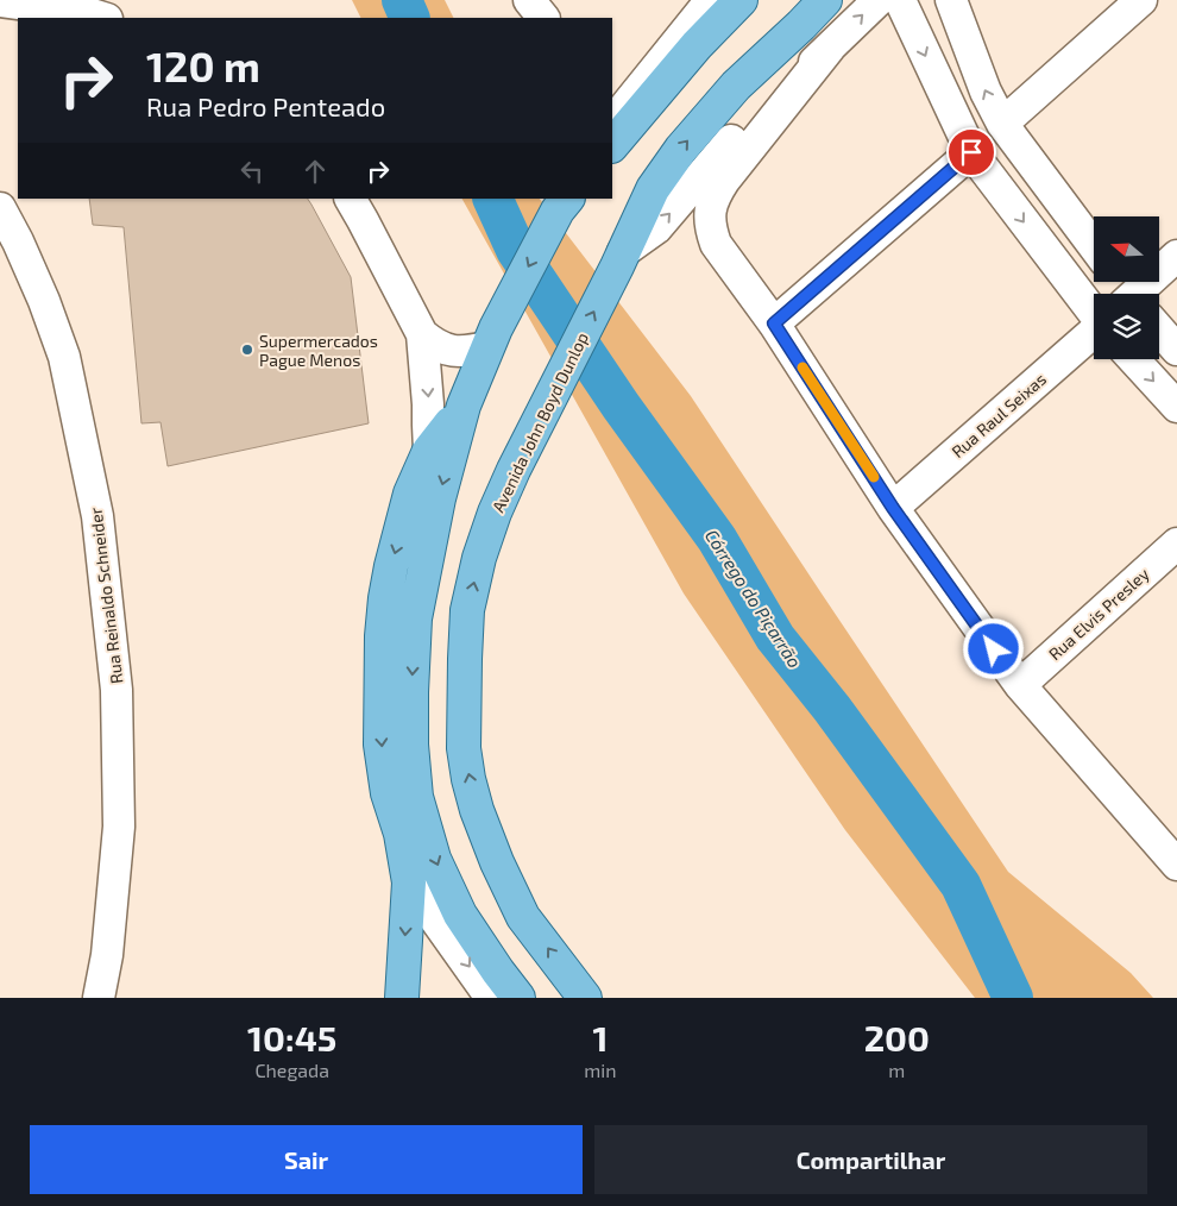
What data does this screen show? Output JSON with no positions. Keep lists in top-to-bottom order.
{
  "streets": {
    "main road": ["Avenida John Boyd Dunlop"],
    "street": ["Rua Raul Seixas", "Rua Reinaldo Schneider", "Rua Elvis Presley"]
  },
  "water": ["Córrego do Piçarrão"],
  "places": ["Supermercados Pague Menos"],
  "north": "left",
  "page": {
    "turn": ["120 m", "Rua Pedro Penteado"],
    "eta": [
      "10:45",
      "Chegada",
      "1",
      "min",
      "200",
      "m"
    ],
    "buttons": ["Sair", "Compartilhar"]
  }
}
